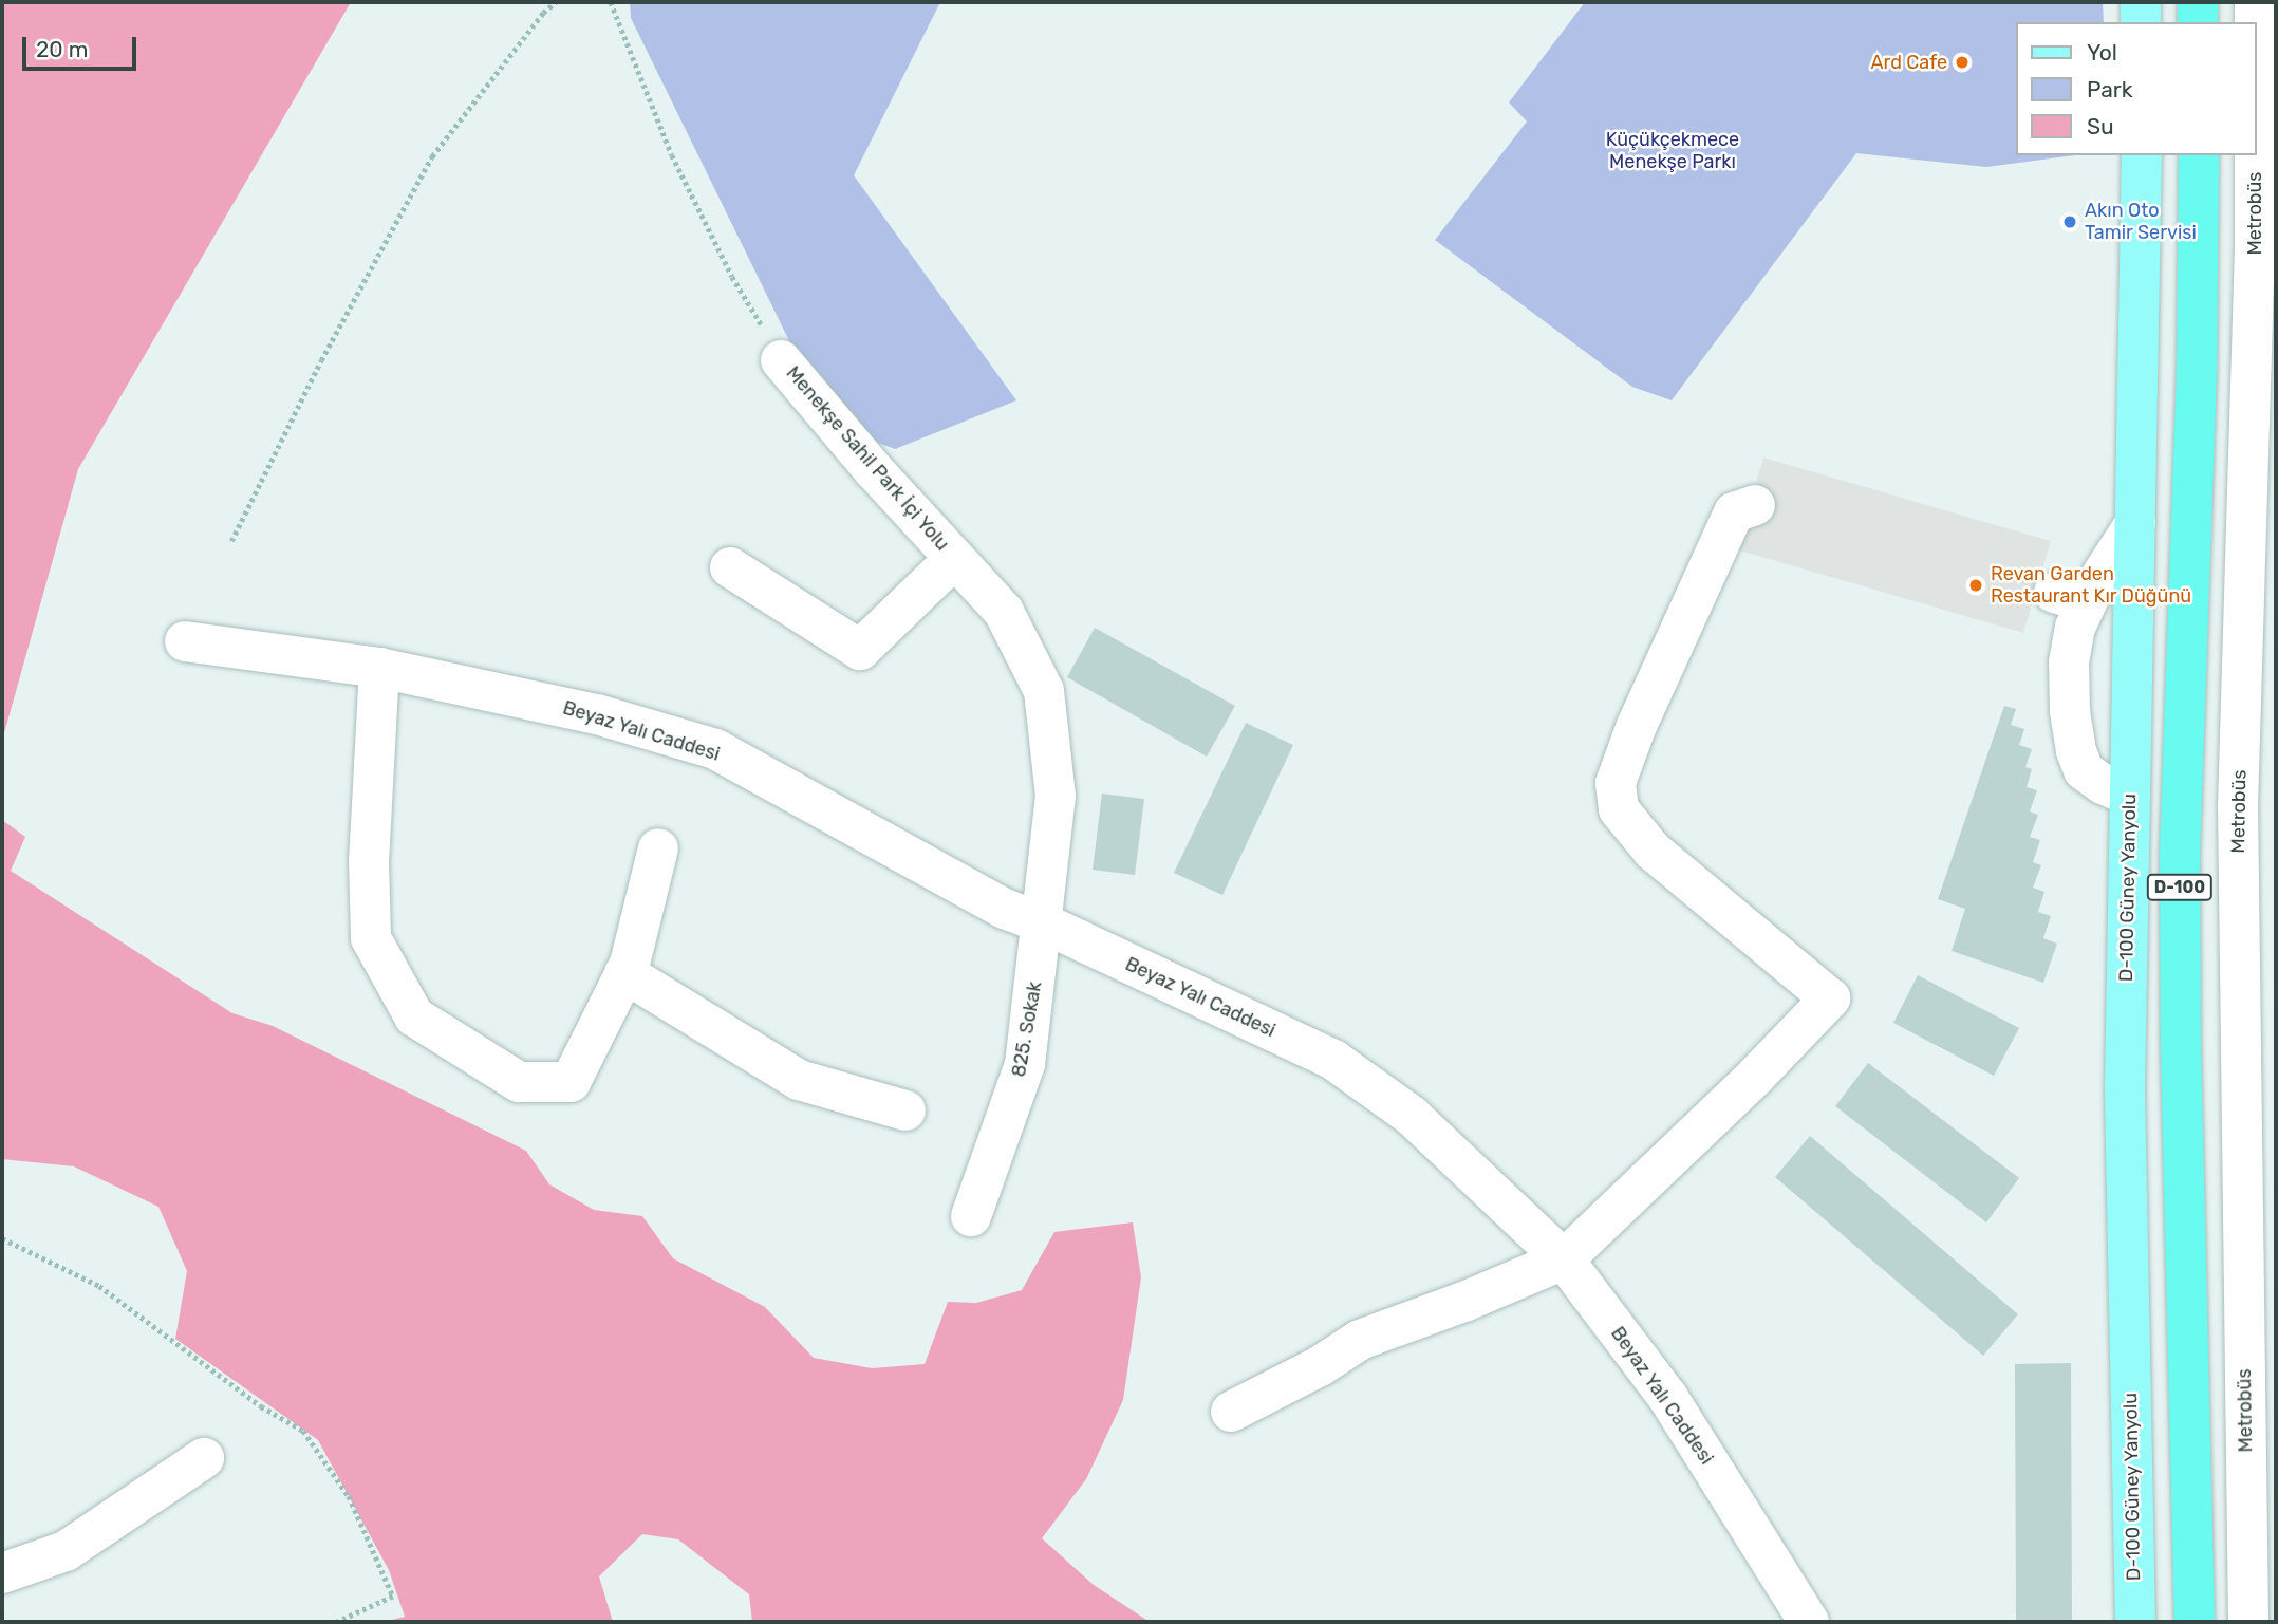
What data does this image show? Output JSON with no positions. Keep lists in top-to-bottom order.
{
  "streets": {
    "highway": ["D-100"],
    "main road": ["D-100 Güney Yanyolu"],
    "street": [
      "Metrobüs",
      "Menekşe Sahil Park İçi Yolu",
      "Beyaz Yalı Caddesi",
      "825. Sokak"
    ]
  },
  "crossings": [
    ["Menekşe Sahil Park İçi Yolu", "Beyaz Yalı Caddesi"],
    ["Menekşe Sahil Park İçi Yolu", "825. Sokak"],
    ["Beyaz Yalı Caddesi", "825. Sokak"]
  ],
  "parks": ["Küçükçekmece Menekşe Parkı"],
  "places": ["Ard Cafe", "Akın Oto Tamir Servisi", "Revan Garden Restaurant Kır Düğünü"],
  "legend": ["Yol", "Park", "Su"],
  "scale_bar": "20 m"
}
